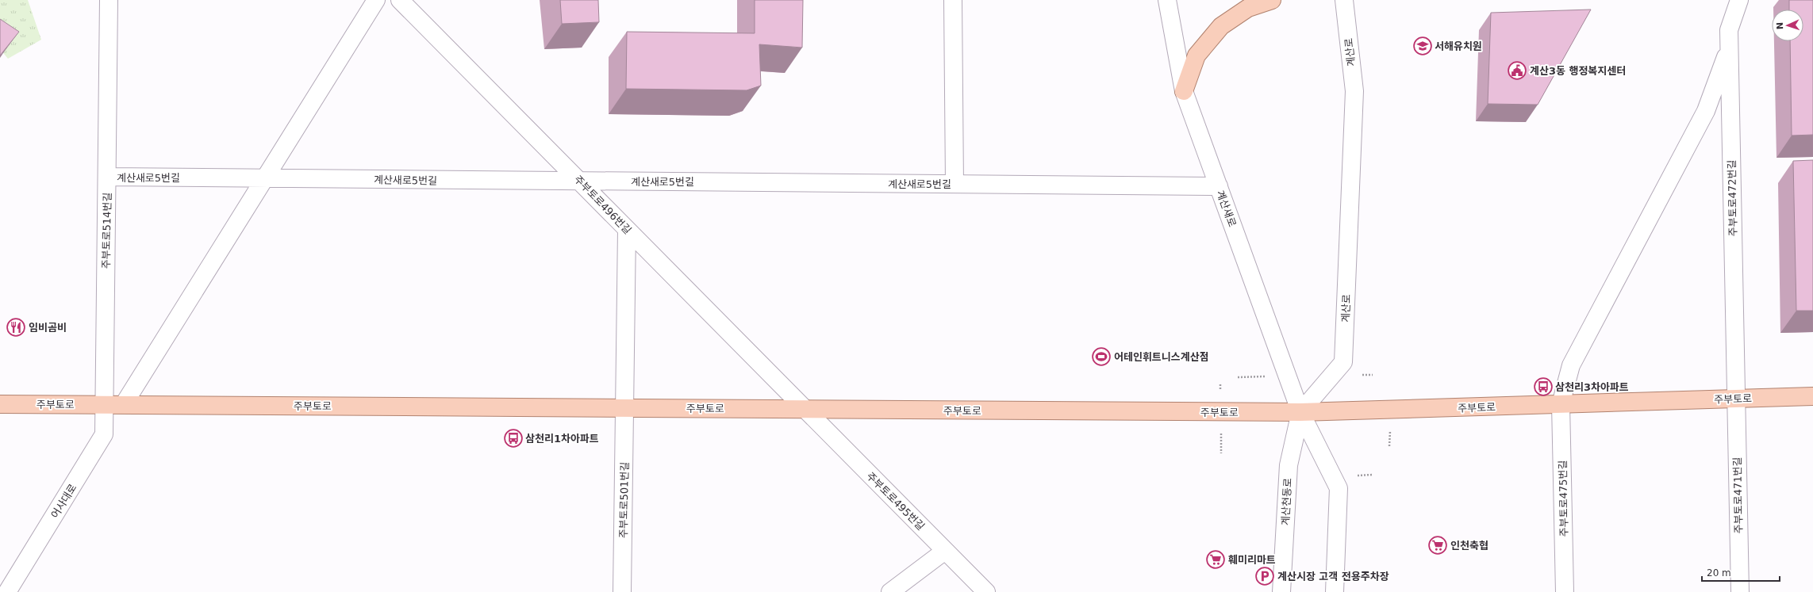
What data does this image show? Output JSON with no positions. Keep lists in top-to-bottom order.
{
  "streets": {
    "main road": ["주부토로"],
    "street": [
      "계산로",
      "계산새로5번길",
      "주부토로472번길",
      "주부토로496번길",
      "계산새로",
      "주부토로514번길",
      "주부토로471번길",
      "주부토로475번길",
      "주부토로501번길",
      "어사대로",
      "주부토로495번길",
      "계산천동로"
    ]
  },
  "crossings": [
    ["계산로", "계산새로"],
    ["계산로", "주부토로"],
    ["계산로", "계산천동로"],
    ["계산새로5번길", "주부토로496번길"],
    ["계산새로5번길", "계산새로"],
    ["계산새로5번길", "주부토로514번길"],
    ["주부토로472번길", "주부토로"],
    ["주부토로472번길", "주부토로471번길"],
    ["주부토로472번길", "주부토로475번길"],
    ["주부토로496번길", "주부토로"],
    ["주부토로496번길", "주부토로495번길"],
    ["계산새로", "주부토로"],
    ["계산새로", "계산천동로"],
    ["주부토로514번길", "주부토로"],
    ["주부토로514번길", "어사대로"],
    ["주부토로", "주부토로471번길"],
    ["주부토로", "주부토로475번길"],
    ["주부토로", "주부토로501번길"],
    ["주부토로", "어사대로"],
    ["주부토로", "주부토로495번길"],
    ["주부토로", "계산천동로"]
  ],
  "places": {
    "school or university": ["서해유치원"],
    "public building": ["계산3동 행정복지센터"],
    "restaurant": ["임비곰비"],
    "sports": ["어테인휘트니스계산점"],
    "bus stop": ["삼천리3차아파트", "삼천리1차아파트"],
    "supermarket": ["인천축협", "훼미리마트"],
    "parking": ["계산시장 고객 전용주차장"]
  },
  "scale_bar": "20 m",
  "north": "left"
}
